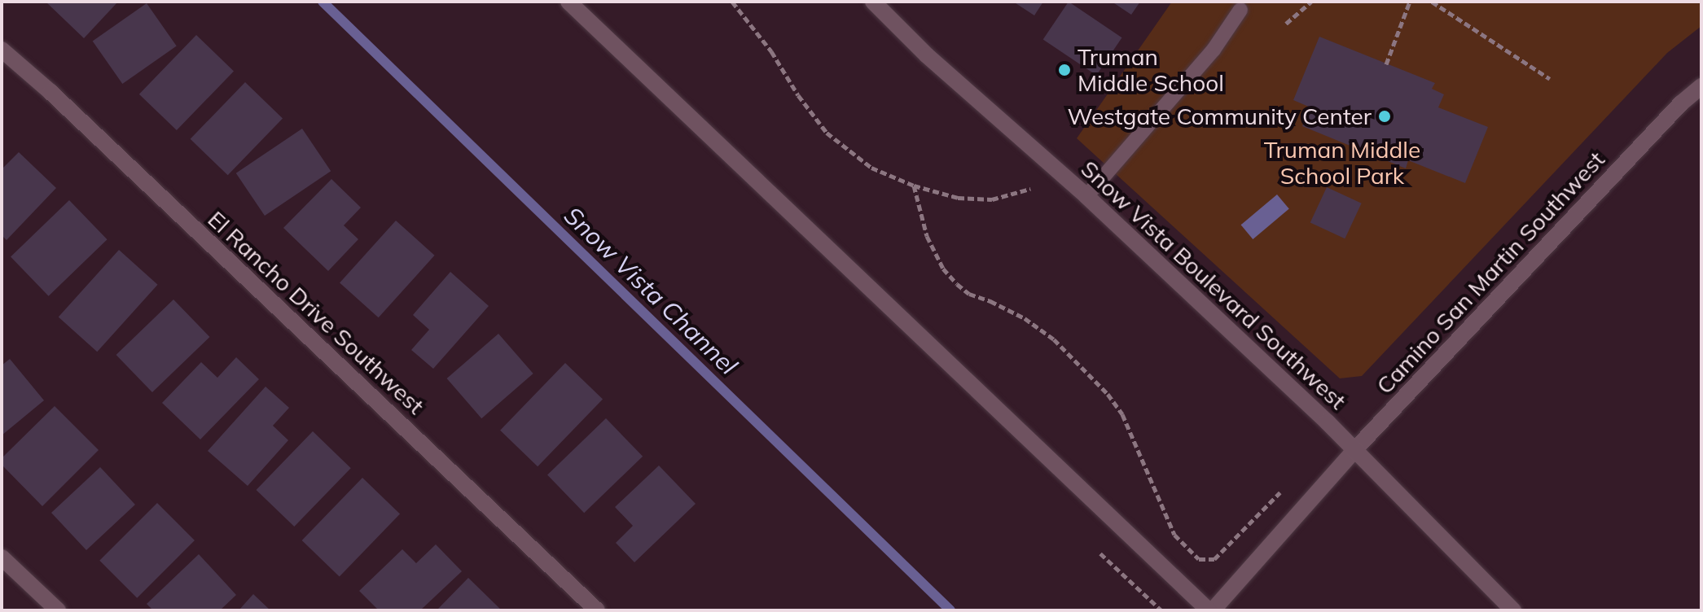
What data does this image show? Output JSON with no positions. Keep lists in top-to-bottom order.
{
  "streets": {
    "main road": ["Camino San Martin Southwest", "Snow Vista Boulevard Southwest", "El Rancho Drive Southwest"]
  },
  "crossings": [
    ["Camino San Martin Southwest", "Snow Vista Boulevard Southwest"]
  ],
  "water": ["Snow Vista Channel"],
  "parks": ["Truman Middle School Park"],
  "places": ["Truman Middle School", "Westgate Community Center"]
}
